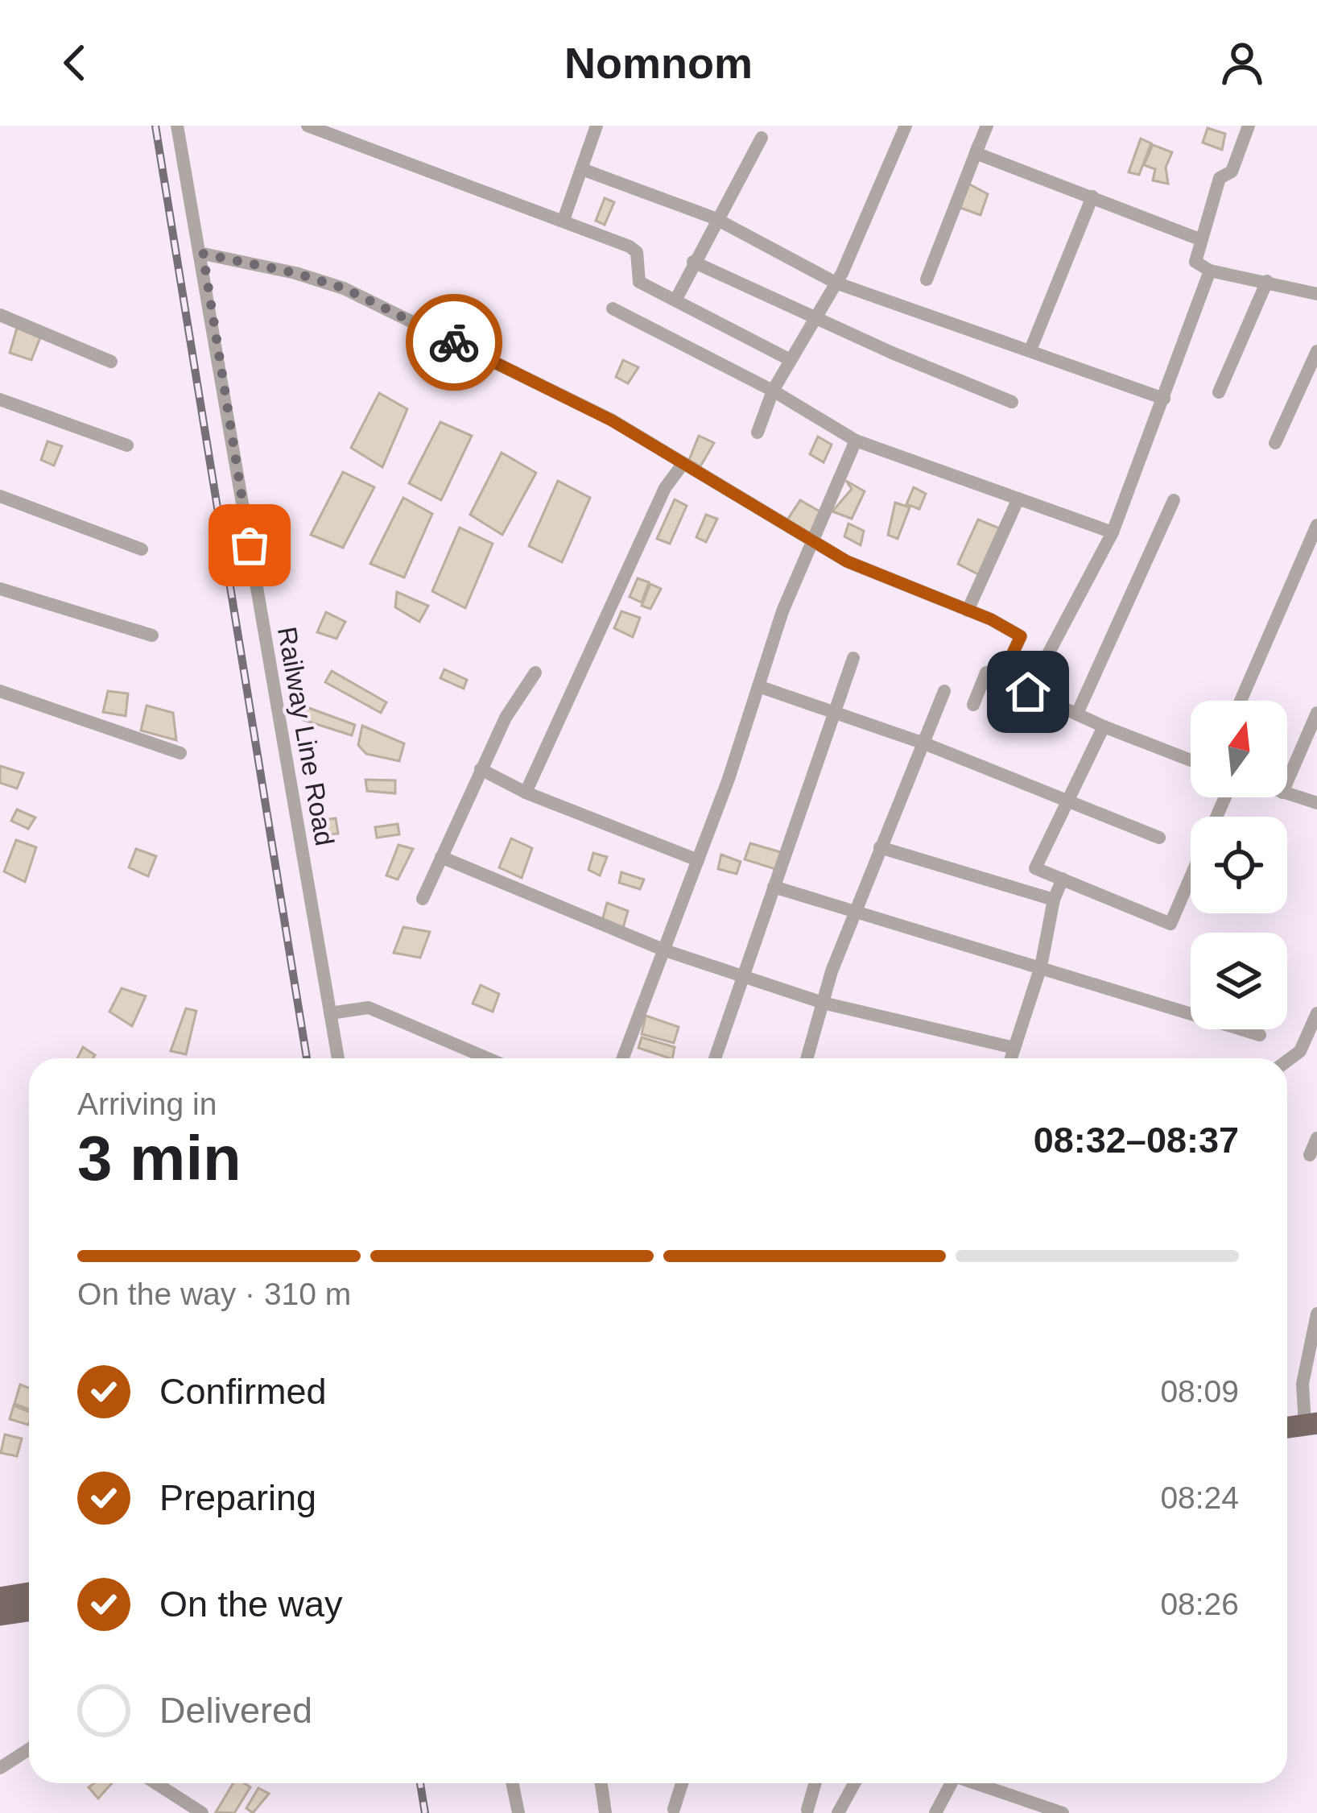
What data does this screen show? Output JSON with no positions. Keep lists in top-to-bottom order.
{
  "streets": {
    "street": ["Railway Line Road"]
  },
  "north": "top",
  "page": {
    "header": "Nomnom",
    "heading": ["3 min", "Arriving in", "08:32–08:37"],
    "bar": "On the way · 310 m",
    "list": [
      ["Confirmed", "08:09"],
      ["Preparing", "08:24"],
      ["On the way", "08:26"],
      "Delivered"
    ]
  }
}
